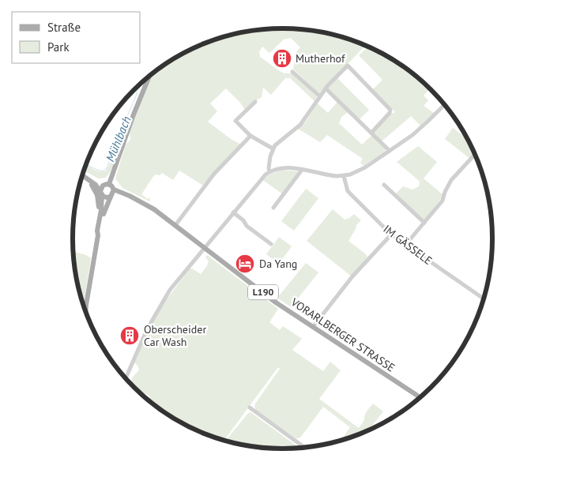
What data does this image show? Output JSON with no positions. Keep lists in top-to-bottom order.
{
  "streets": {
    "main road": ["L190", "VORARLBERGER STRASSE"],
    "street": ["IM GÄSSELE"]
  },
  "water": ["Mühlbach"],
  "places": {
    "building": ["Mutherhof", "Oberscheider Car Wash"],
    "hotel": ["Da Yang"]
  },
  "legend": ["Straße", "Park"]
}
